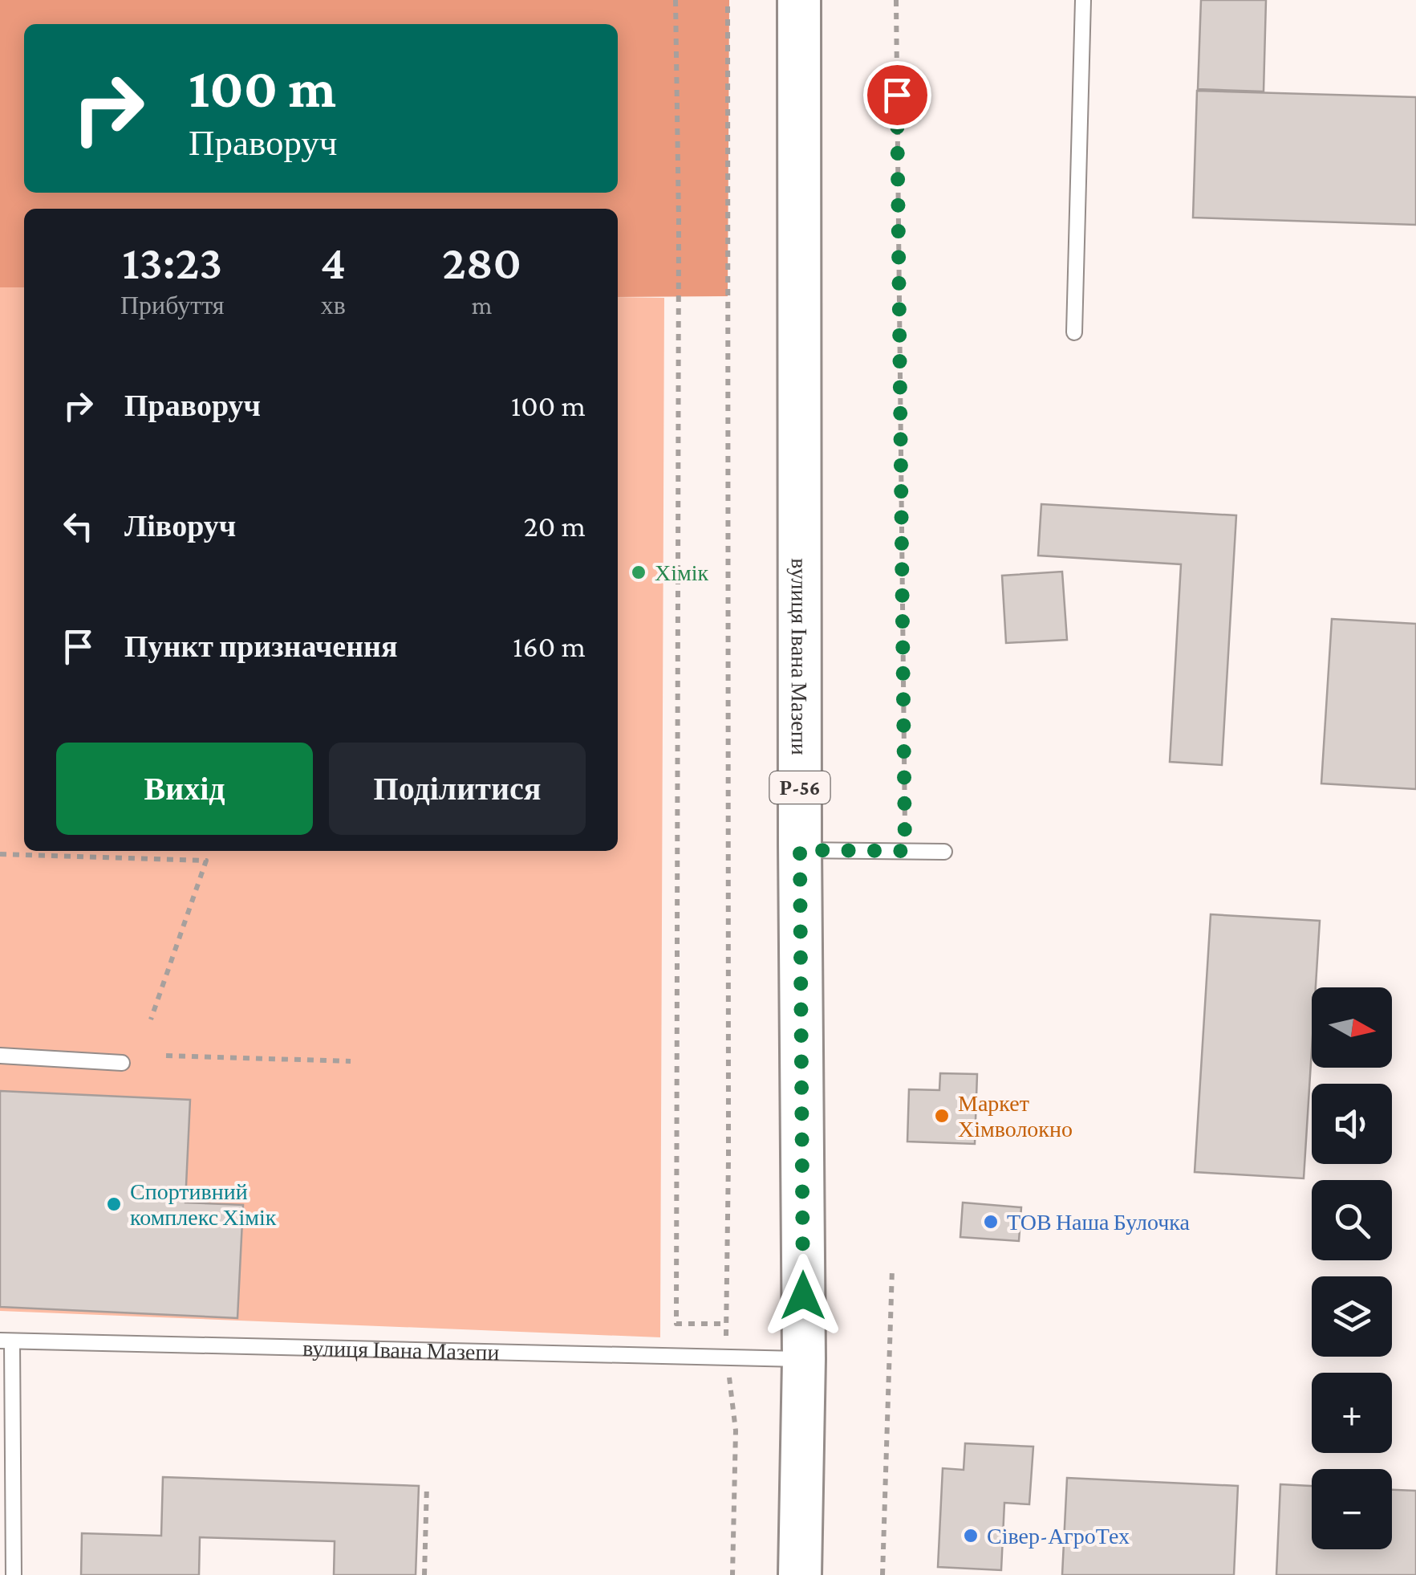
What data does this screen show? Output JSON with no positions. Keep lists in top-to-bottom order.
{
  "streets": {
    "main road": ["вулиця Івана Мазепи", "Р-56"]
  },
  "places": [
    "Хімік",
    "Маркет Хімволокно",
    "Спортивний комплекс Хімік",
    "ТОВ Наша Булочка",
    "Сівер-АгроТех"
  ],
  "north": "right",
  "page": {
    "turn": ["100 m", "Праворуч"],
    "eta": [
      "13:23",
      "Прибуття",
      "4",
      "хв",
      "280",
      "m"
    ],
    "list": [
      {
        "name": "Праворуч",
        "value": "100 m"
      },
      {
        "name": "Ліворуч",
        "value": "20 m"
      },
      {
        "name": "Пункт призначення",
        "value": "160 m"
      }
    ],
    "buttons": ["Вихід", "Поділитися"],
    "map_buttons": ["+", "−"]
  }
}
